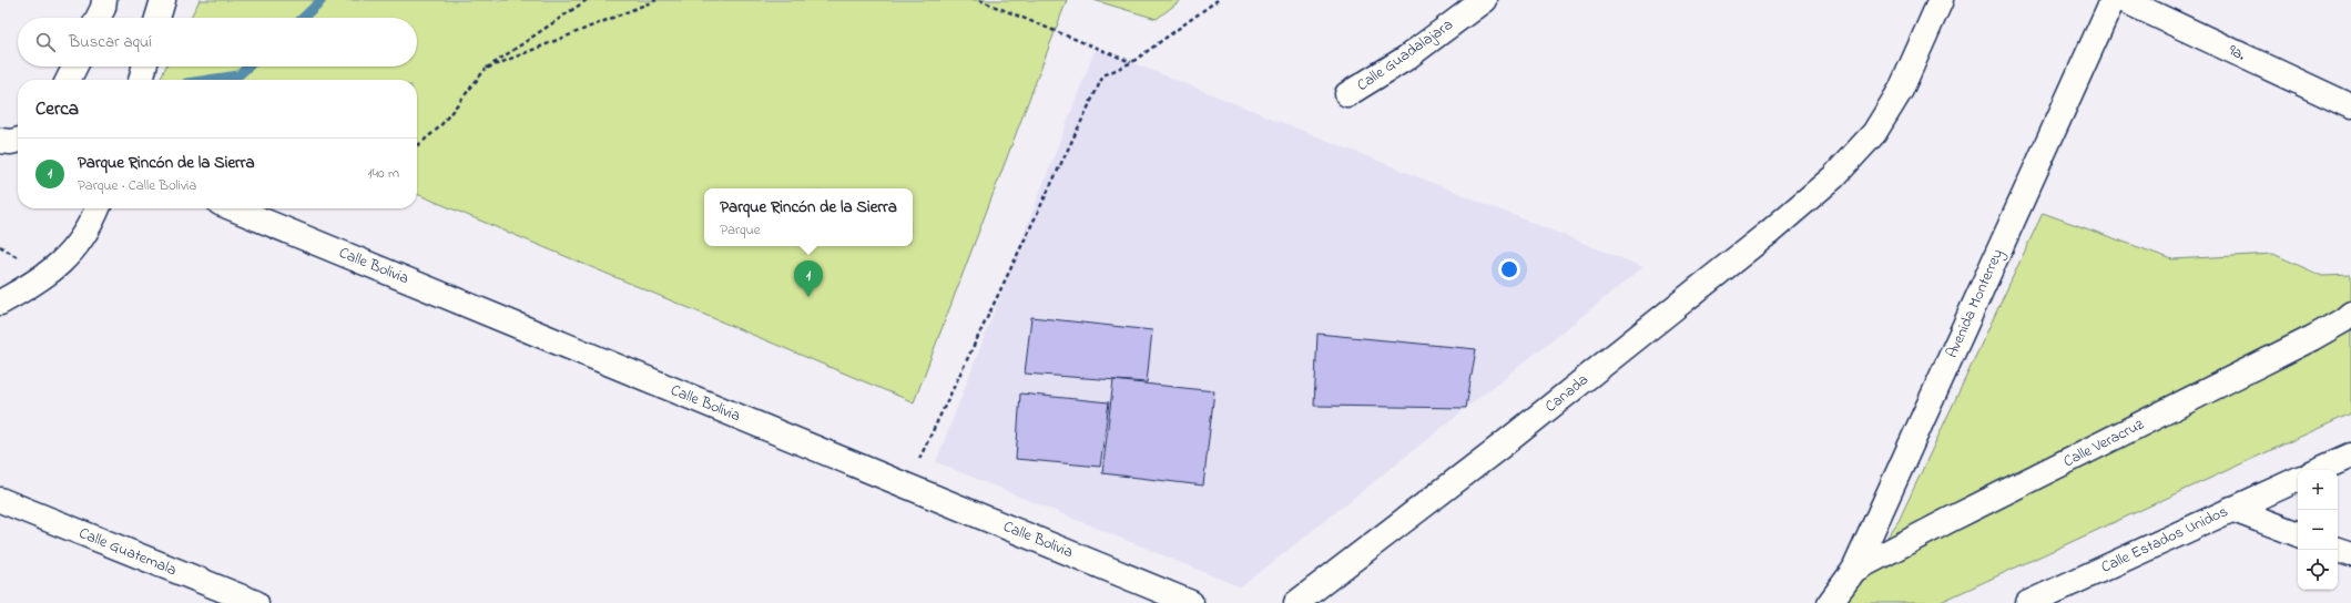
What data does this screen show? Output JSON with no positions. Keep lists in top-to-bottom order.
{
  "streets": {
    "street": [
      "9a.",
      "Calle Guadalajara",
      "Calle Bolivia",
      "Avenida Monterrey",
      "Canada",
      "Calle Veracruz",
      "Calle Estados Unidos",
      "Calle Guatemala"
    ]
  },
  "crossings": [
    ["Avenida Monterrey", "Calle Veracruz"]
  ],
  "page": {
    "search": "Buscar aquí",
    "heading": "Cerca",
    "list": [
      {
        "mark": "1",
        "name": "Parque Rincón de la Sierra",
        "note": "Parque · Calle Bolivia",
        "value": "140 m"
      }
    ],
    "popup": ["Parque Rincón de la Sierra", "Parque"],
    "pins": "1",
    "map_buttons": ["+", "−"]
  }
}
